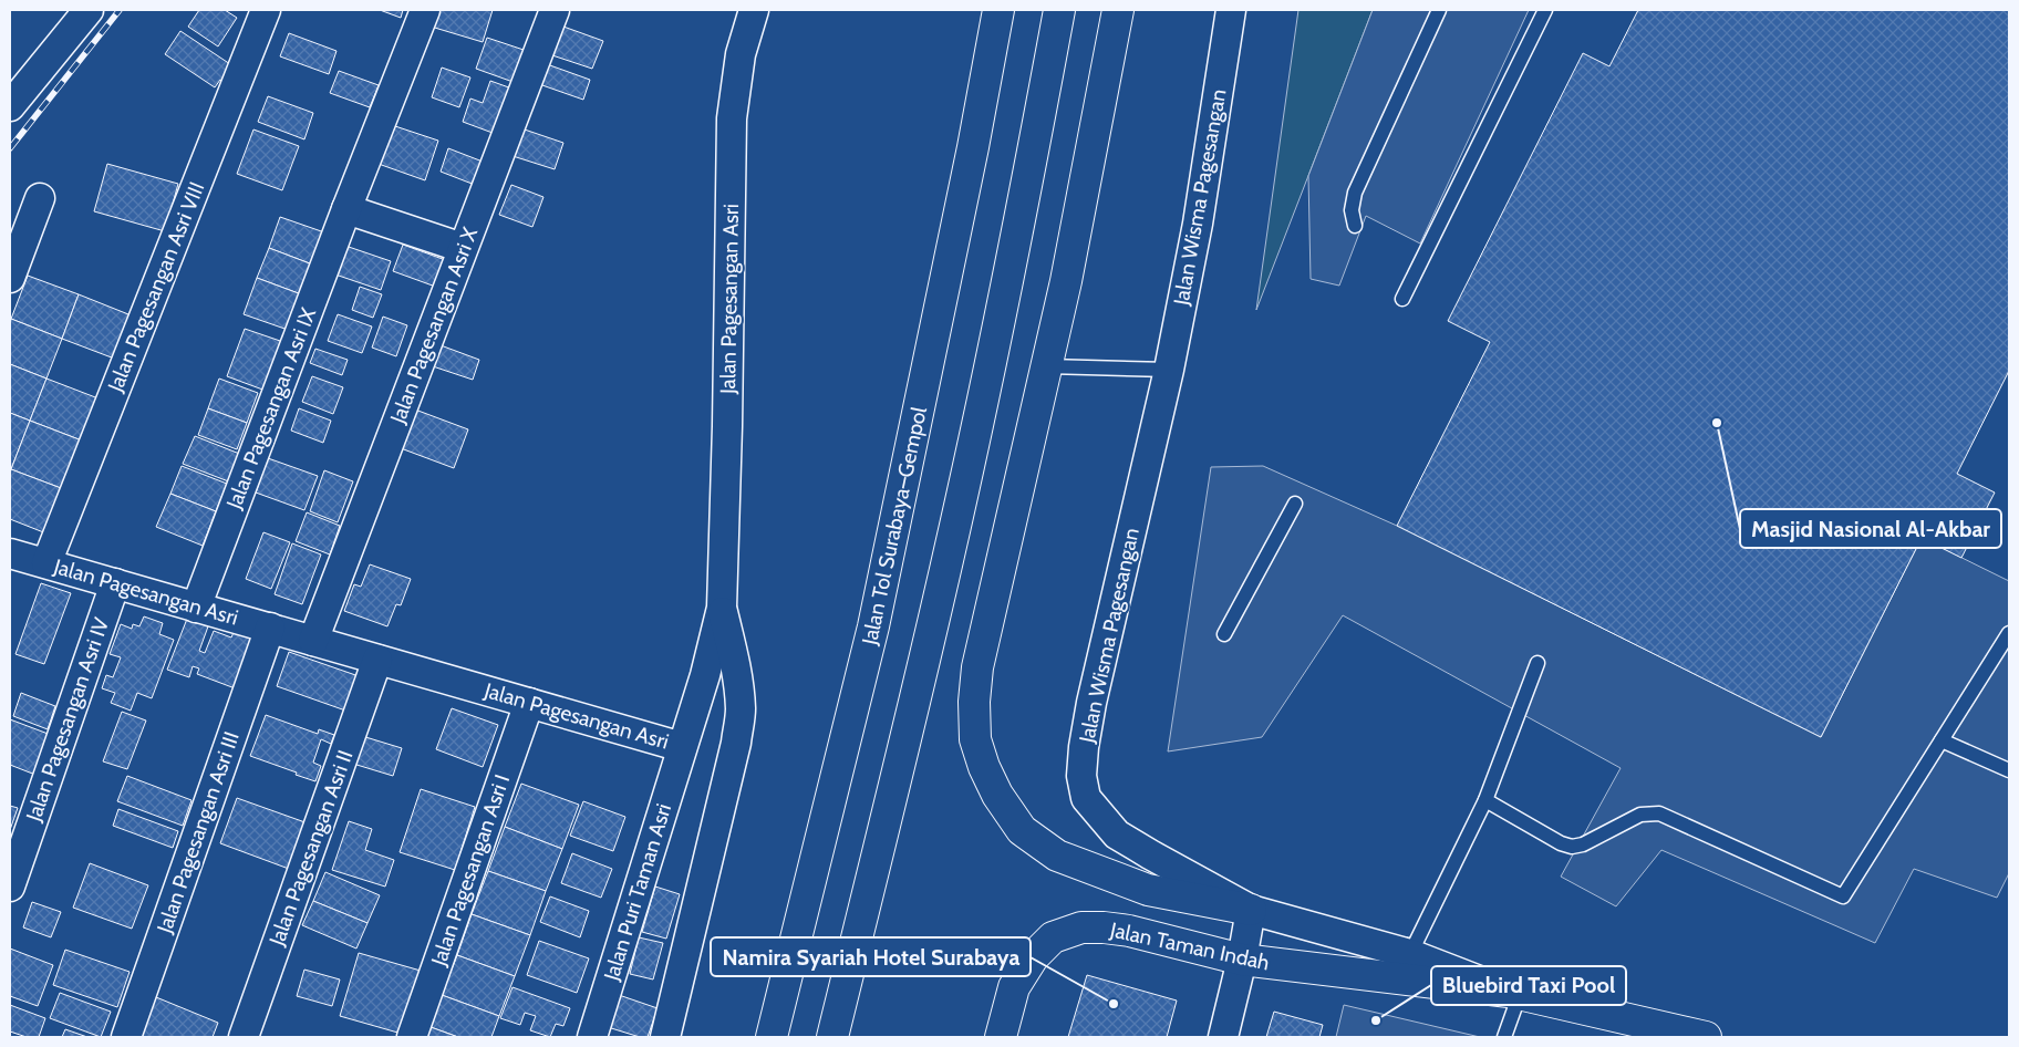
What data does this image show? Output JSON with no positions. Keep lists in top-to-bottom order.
{
  "streets": {
    "main road": ["Jalan Tol Surabaya–Gempol", "Jalan Taman Indah"],
    "street": [
      "Jalan Wisma Pagesangan",
      "Jalan Pagesangan Asri VIII",
      "Jalan Pagesangan Asri",
      "Jalan Pagesangan Asri X",
      "Jalan Pagesangan Asri IX",
      "Jalan Pagesangan Asri IV",
      "Jalan Pagesangan Asri III",
      "Jalan Pagesangan Asri II",
      "Jalan Pagesangan Asri I",
      "Jalan Puri Taman Asri"
    ]
  },
  "crossings": [
    ["Jalan Wisma Pagesangan", "Jalan Taman Indah"],
    ["Jalan Pagesangan Asri VIII", "Jalan Pagesangan Asri"],
    ["Jalan Pagesangan Asri", "Jalan Pagesangan Asri X"],
    ["Jalan Pagesangan Asri", "Jalan Pagesangan Asri IX"],
    ["Jalan Pagesangan Asri", "Jalan Pagesangan Asri IV"],
    ["Jalan Pagesangan Asri", "Jalan Pagesangan Asri III"],
    ["Jalan Pagesangan Asri", "Jalan Pagesangan Asri II"],
    ["Jalan Pagesangan Asri", "Jalan Pagesangan Asri I"],
    ["Jalan Pagesangan Asri", "Jalan Puri Taman Asri"]
  ],
  "places": ["Masjid Nasional Al-Akbar", "Namira Syariah Hotel Surabaya", "Bluebird Taxi Pool"]
}
